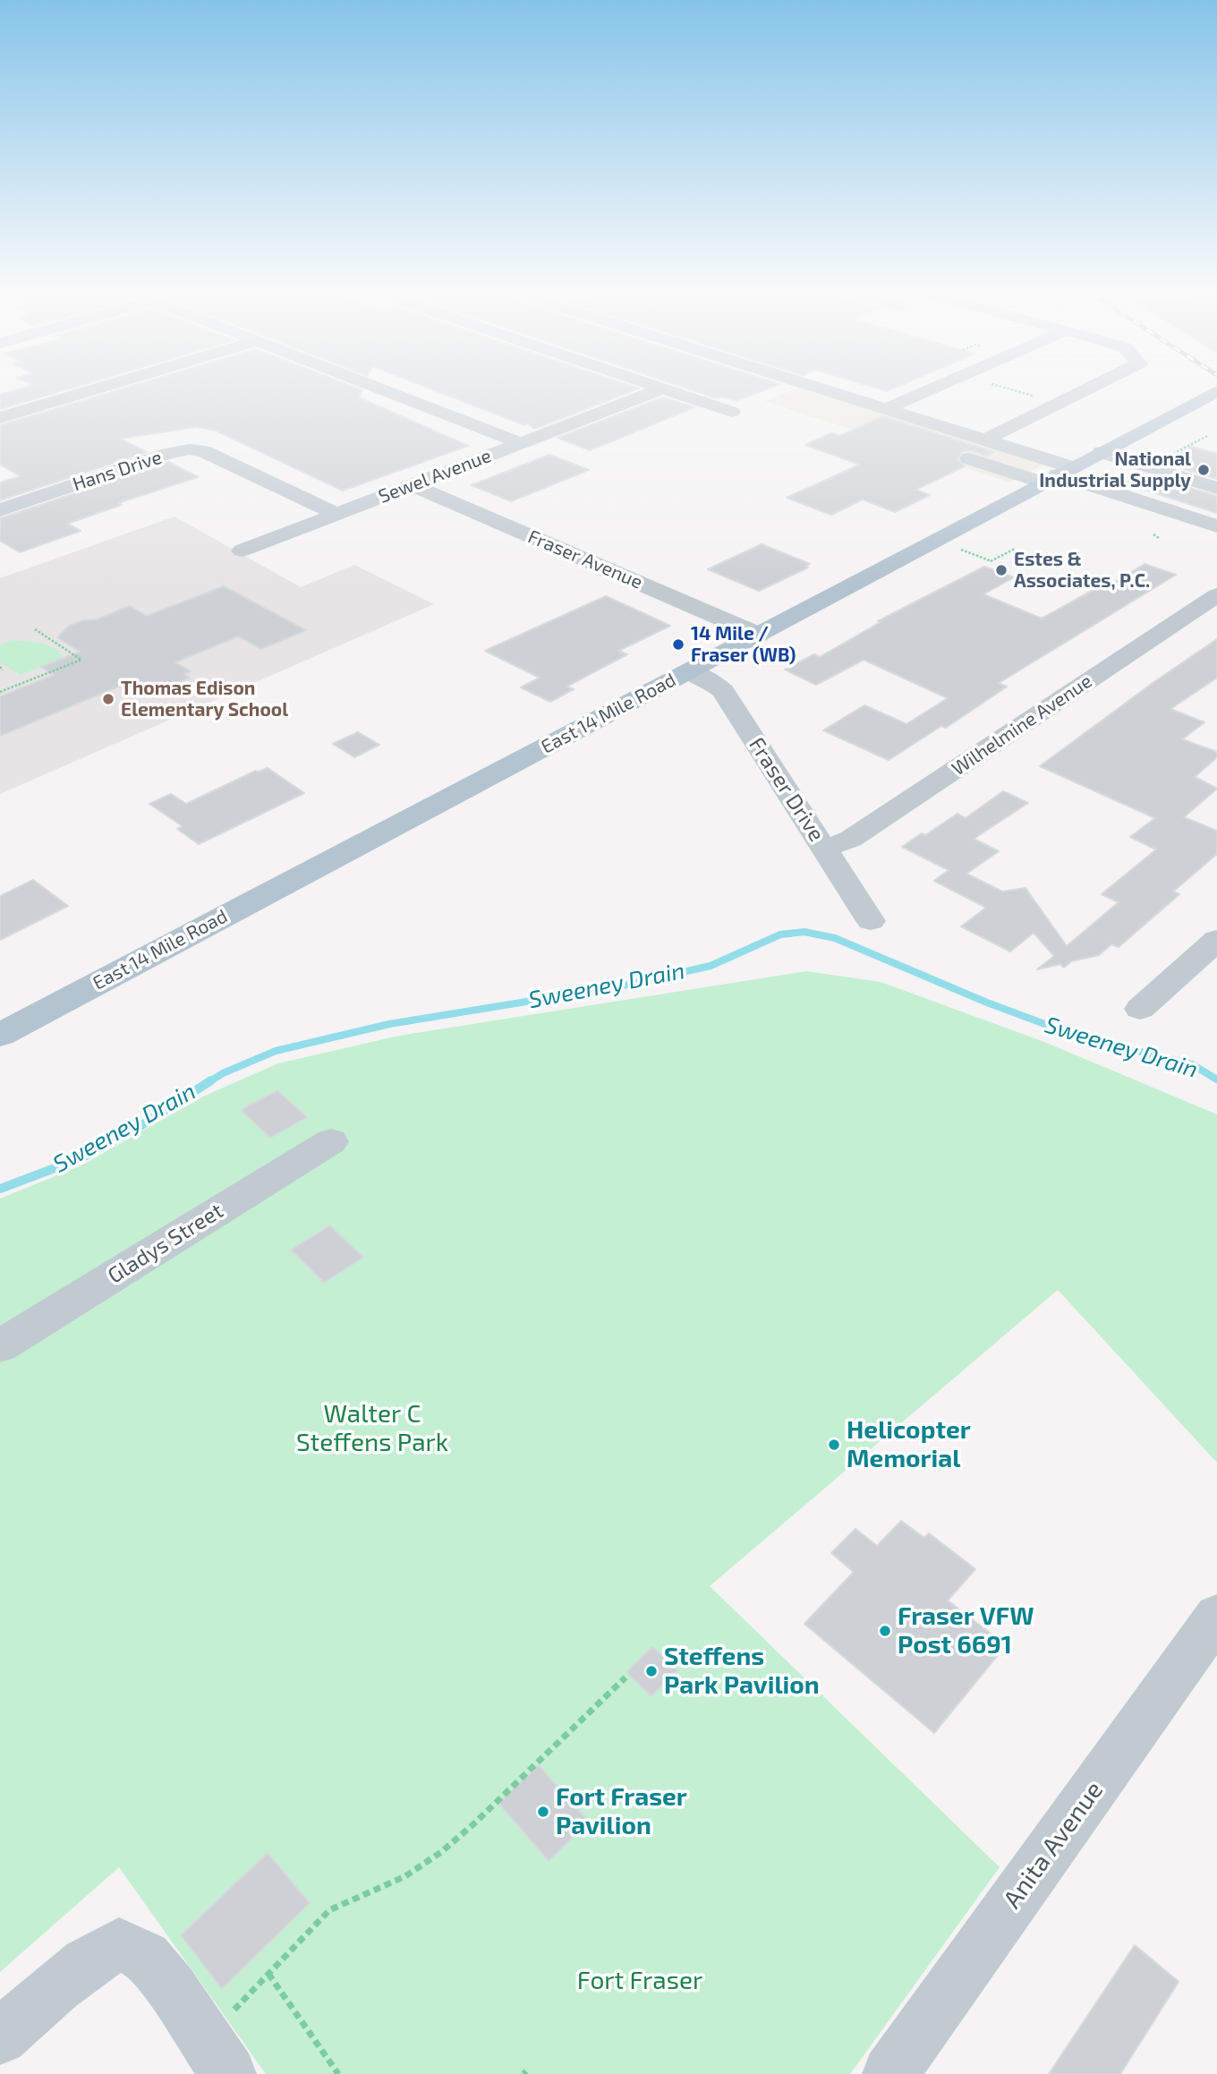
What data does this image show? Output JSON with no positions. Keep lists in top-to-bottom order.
{
  "streets": {
    "main road": ["East 14 Mile Road"],
    "street": [
      "Hans Drive",
      "Sewel Avenue",
      "Fraser Avenue",
      "Wilhelmine Avenue",
      "Fraser Drive",
      "Gladys Street",
      "Anita Avenue"
    ]
  },
  "crossings": [
    ["Hans Drive", "Sewel Avenue"],
    ["Sewel Avenue", "Fraser Avenue"],
    ["Fraser Avenue", "East 14 Mile Road"],
    ["East 14 Mile Road", "Fraser Drive"],
    ["Wilhelmine Avenue", "Fraser Drive"]
  ],
  "water": ["Sweeney Drain"],
  "parks": ["Walter C Steffens Park", "Fort Fraser"],
  "places": [
    "National Industrial Supply",
    "Estes & Associates, P.C.",
    "14 Mile / Fraser (WB)",
    "Thomas Edison Elementary School",
    "Helicopter Memorial",
    "Fraser VFW Post 6691",
    "Steffens Park Pavilion",
    "Fort Fraser Pavilion"
  ]
}
